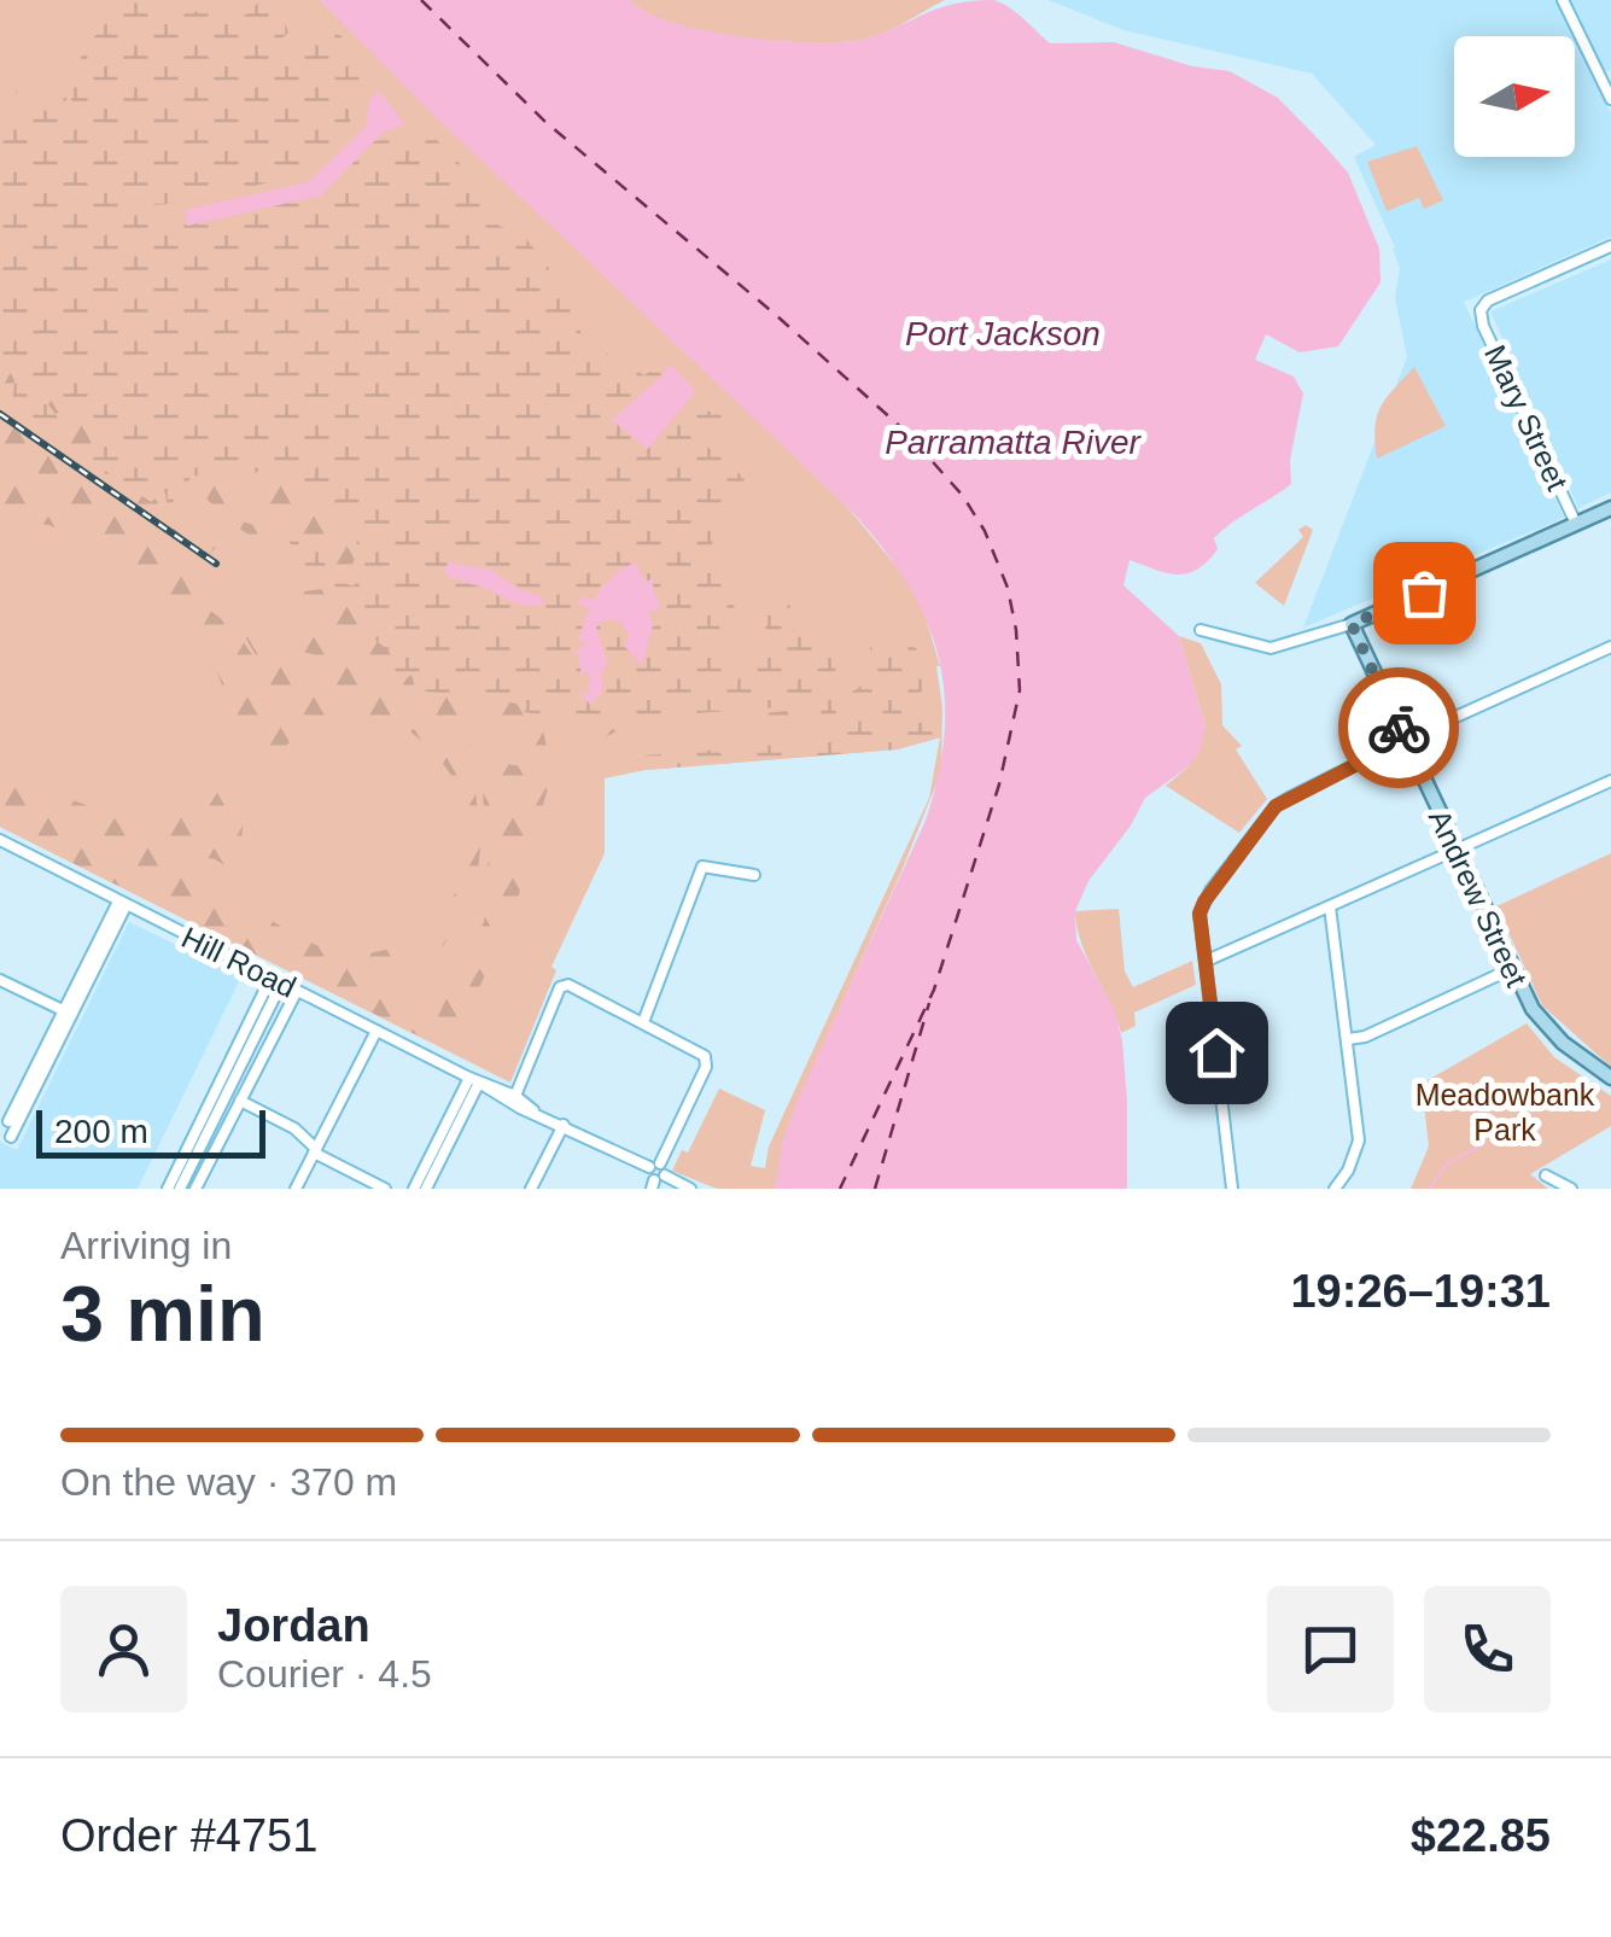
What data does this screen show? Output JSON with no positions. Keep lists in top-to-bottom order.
{
  "streets": {
    "main road": ["Andrew Street"],
    "street": ["Mary Street", "Hill Road"]
  },
  "water": ["Port Jackson", "Parramatta River"],
  "parks": ["Meadowbank Park"],
  "scale_bar": "200 m",
  "north": "right",
  "page": {
    "scale": "200 m",
    "heading": ["3 min", "Arriving in", "19:26–19:31"],
    "panel": [
      "Jordan",
      "Courier · 4.5",
      "Order #4751",
      "$22.85"
    ],
    "bar": "On the way · 370 m"
  }
}
